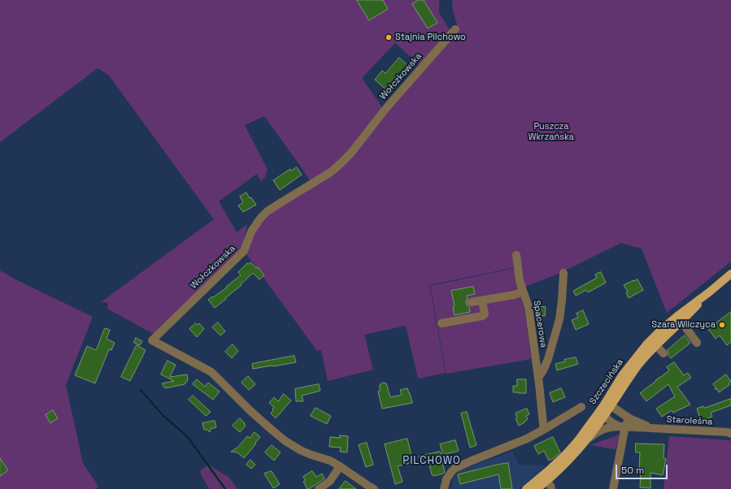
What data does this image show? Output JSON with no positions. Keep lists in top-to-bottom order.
{
  "streets": {
    "main road": ["Szczecińska"],
    "street": ["Wołczkowska", "Spacerowa", "Staroleśna"]
  },
  "crossings": [
    ["Szczecińska", "Staroleśna"]
  ],
  "districts": ["PILCHOWO"],
  "parks": ["Puszcza Wkrzańska"],
  "places": ["Stajnia Pilchowo", "Szara Wilczyca"],
  "scale_bar": "50 m"
}
